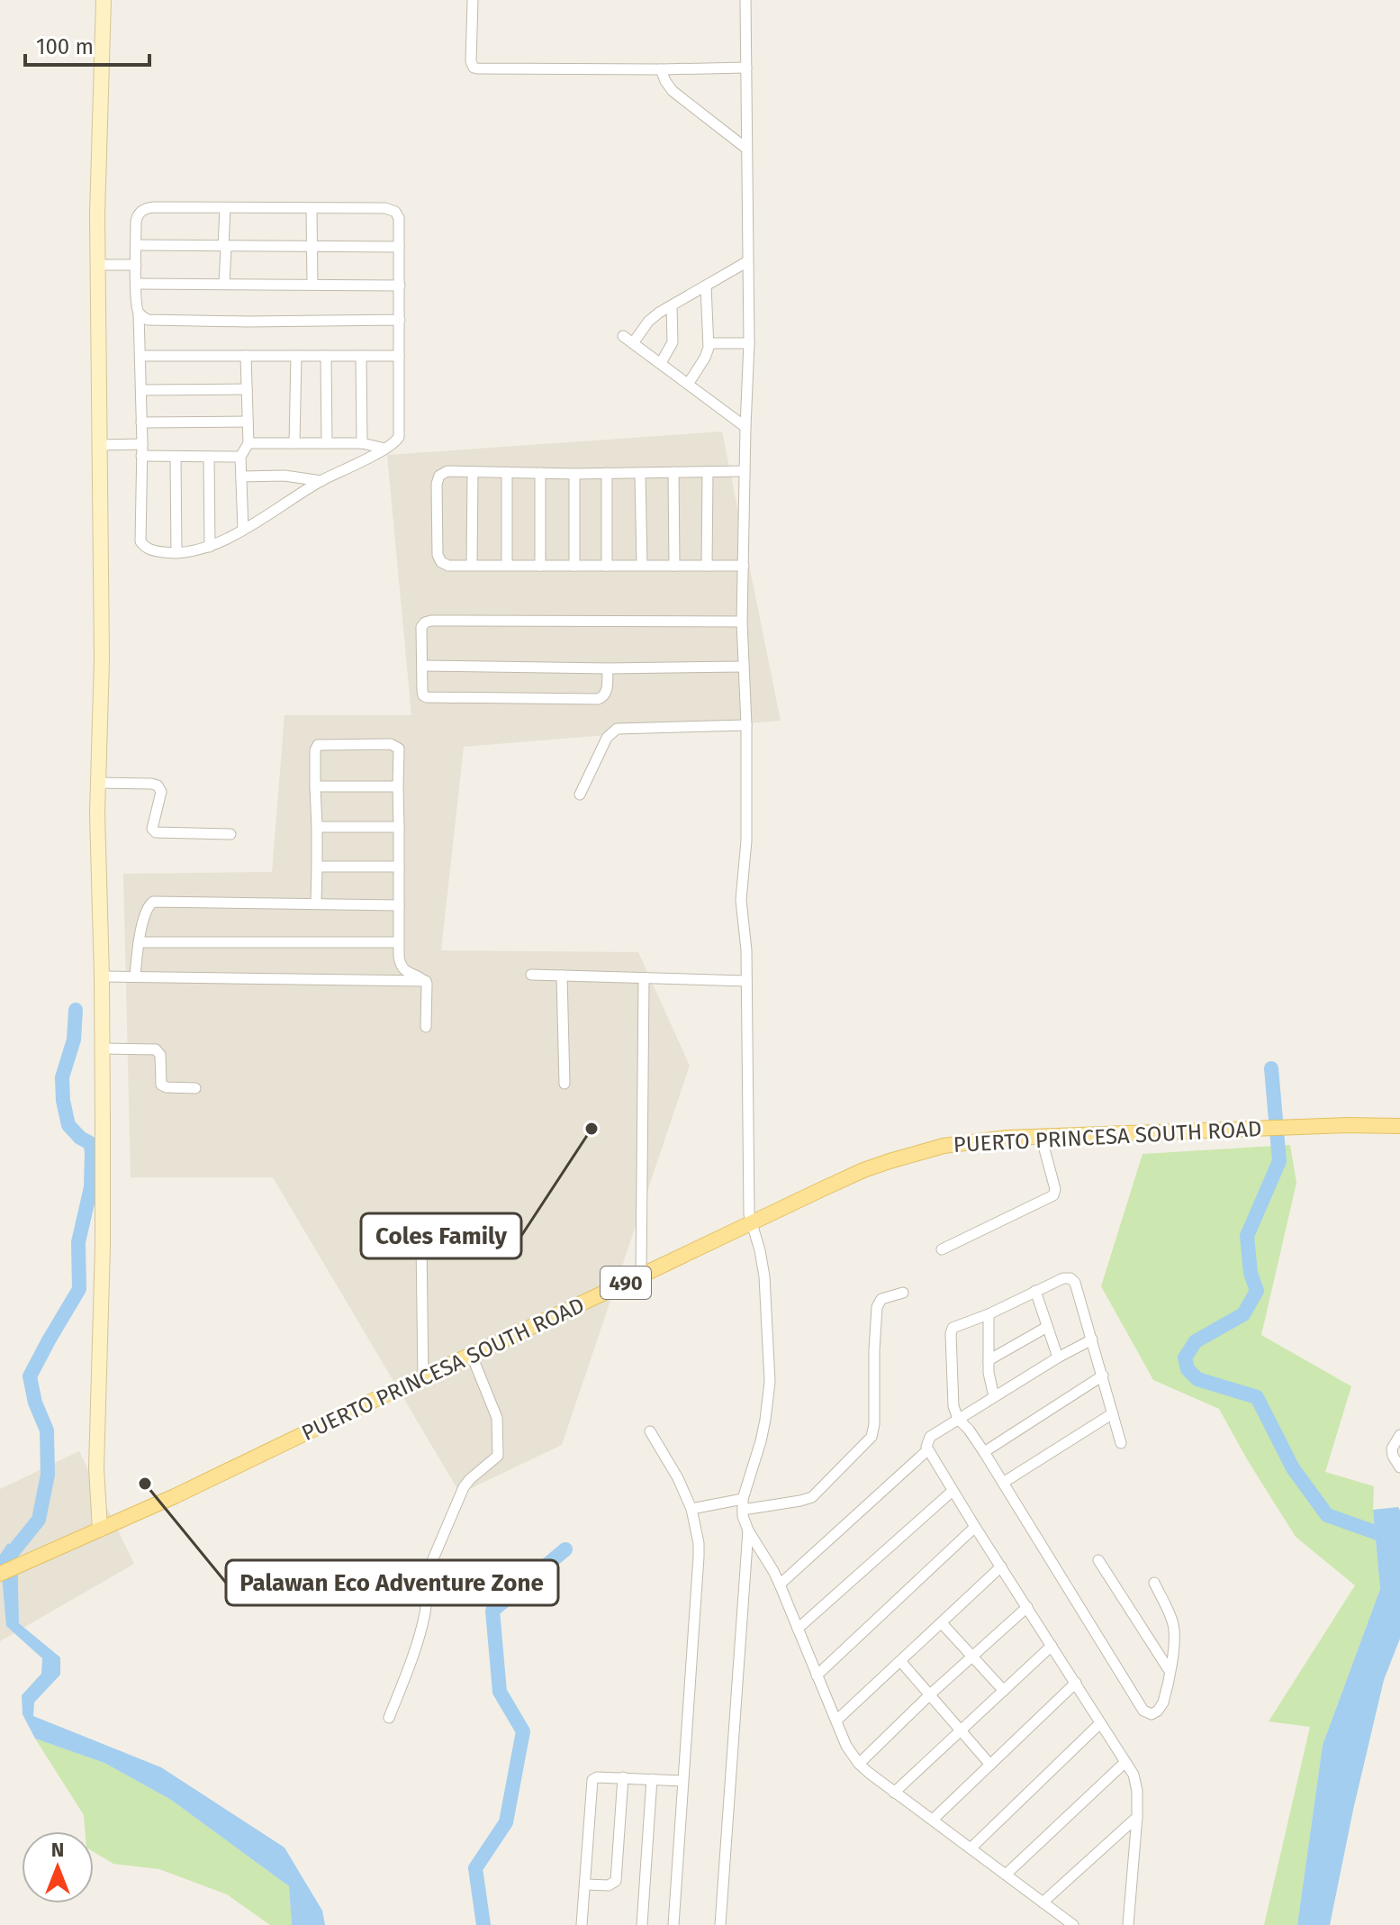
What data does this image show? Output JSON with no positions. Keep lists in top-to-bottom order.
{
  "streets": {
    "main road": ["PUERTO PRINCESA SOUTH ROAD", "490"]
  },
  "places": ["Coles Family", "Palawan Eco Adventure Zone"],
  "scale_bar": "100 m",
  "north": "top"
}
